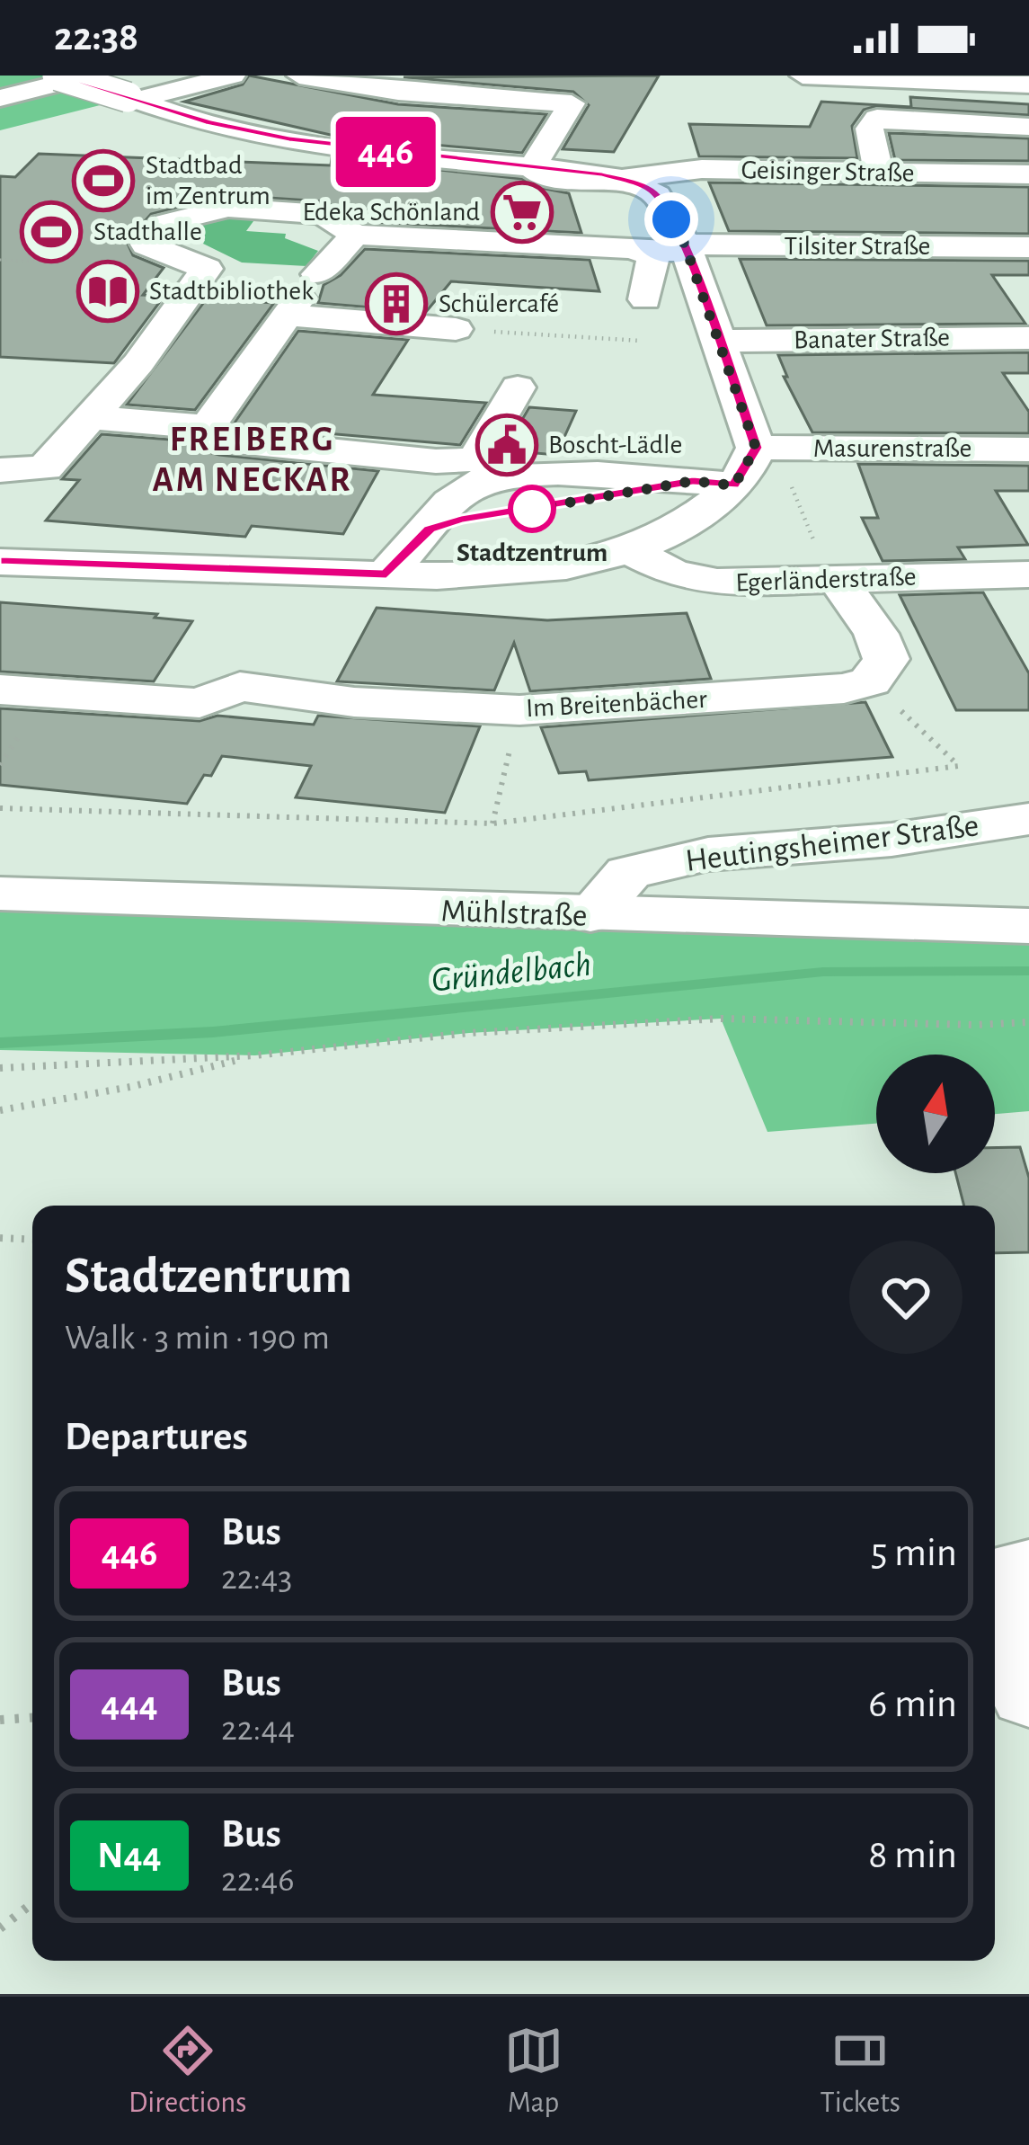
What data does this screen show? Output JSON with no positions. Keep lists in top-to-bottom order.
{
  "streets": {
    "main road": [
      "Geisinger Straße",
      "Tilsiter Straße",
      "Banater Straße",
      "Masurenstraße",
      "Egerländerstraße",
      "Im Breitenbächer",
      "Heutingsheimer Straße",
      "Mühlstraße"
    ]
  },
  "crossings": [
    ["Heutingsheimer Straße", "Mühlstraße"]
  ],
  "districts": ["FREIBERG AM NECKAR"],
  "water": ["Gründelbach"],
  "places": {
    "sports": ["Stadtbad im Zentrum", "Stadthalle"],
    "supermarket": ["Edeka Schönland"],
    "library": ["Stadtbibliothek"],
    "building": ["Schülercafé"],
    "public building": ["Boscht-Lädle"],
    "other": ["Stadtzentrum"]
  },
  "lines": ["bus line 446"],
  "north": "top",
  "page": {
    "status": "22:38",
    "on_map": "446",
    "heading": [
      ["Stadtzentrum", "Walk · 3 min · 190 m"],
      "Departures"
    ],
    "list": [
      {
        "mark": "446",
        "name": "Bus",
        "note": "22:43",
        "value": "5 min"
      },
      {
        "mark": "444",
        "name": "Bus",
        "note": "22:44",
        "value": "6 min"
      },
      {
        "mark": "N44",
        "name": "Bus",
        "note": "22:46",
        "value": "8 min"
      }
    ],
    "tabs": ["Directions", "Map", "Tickets"]
  }
}
